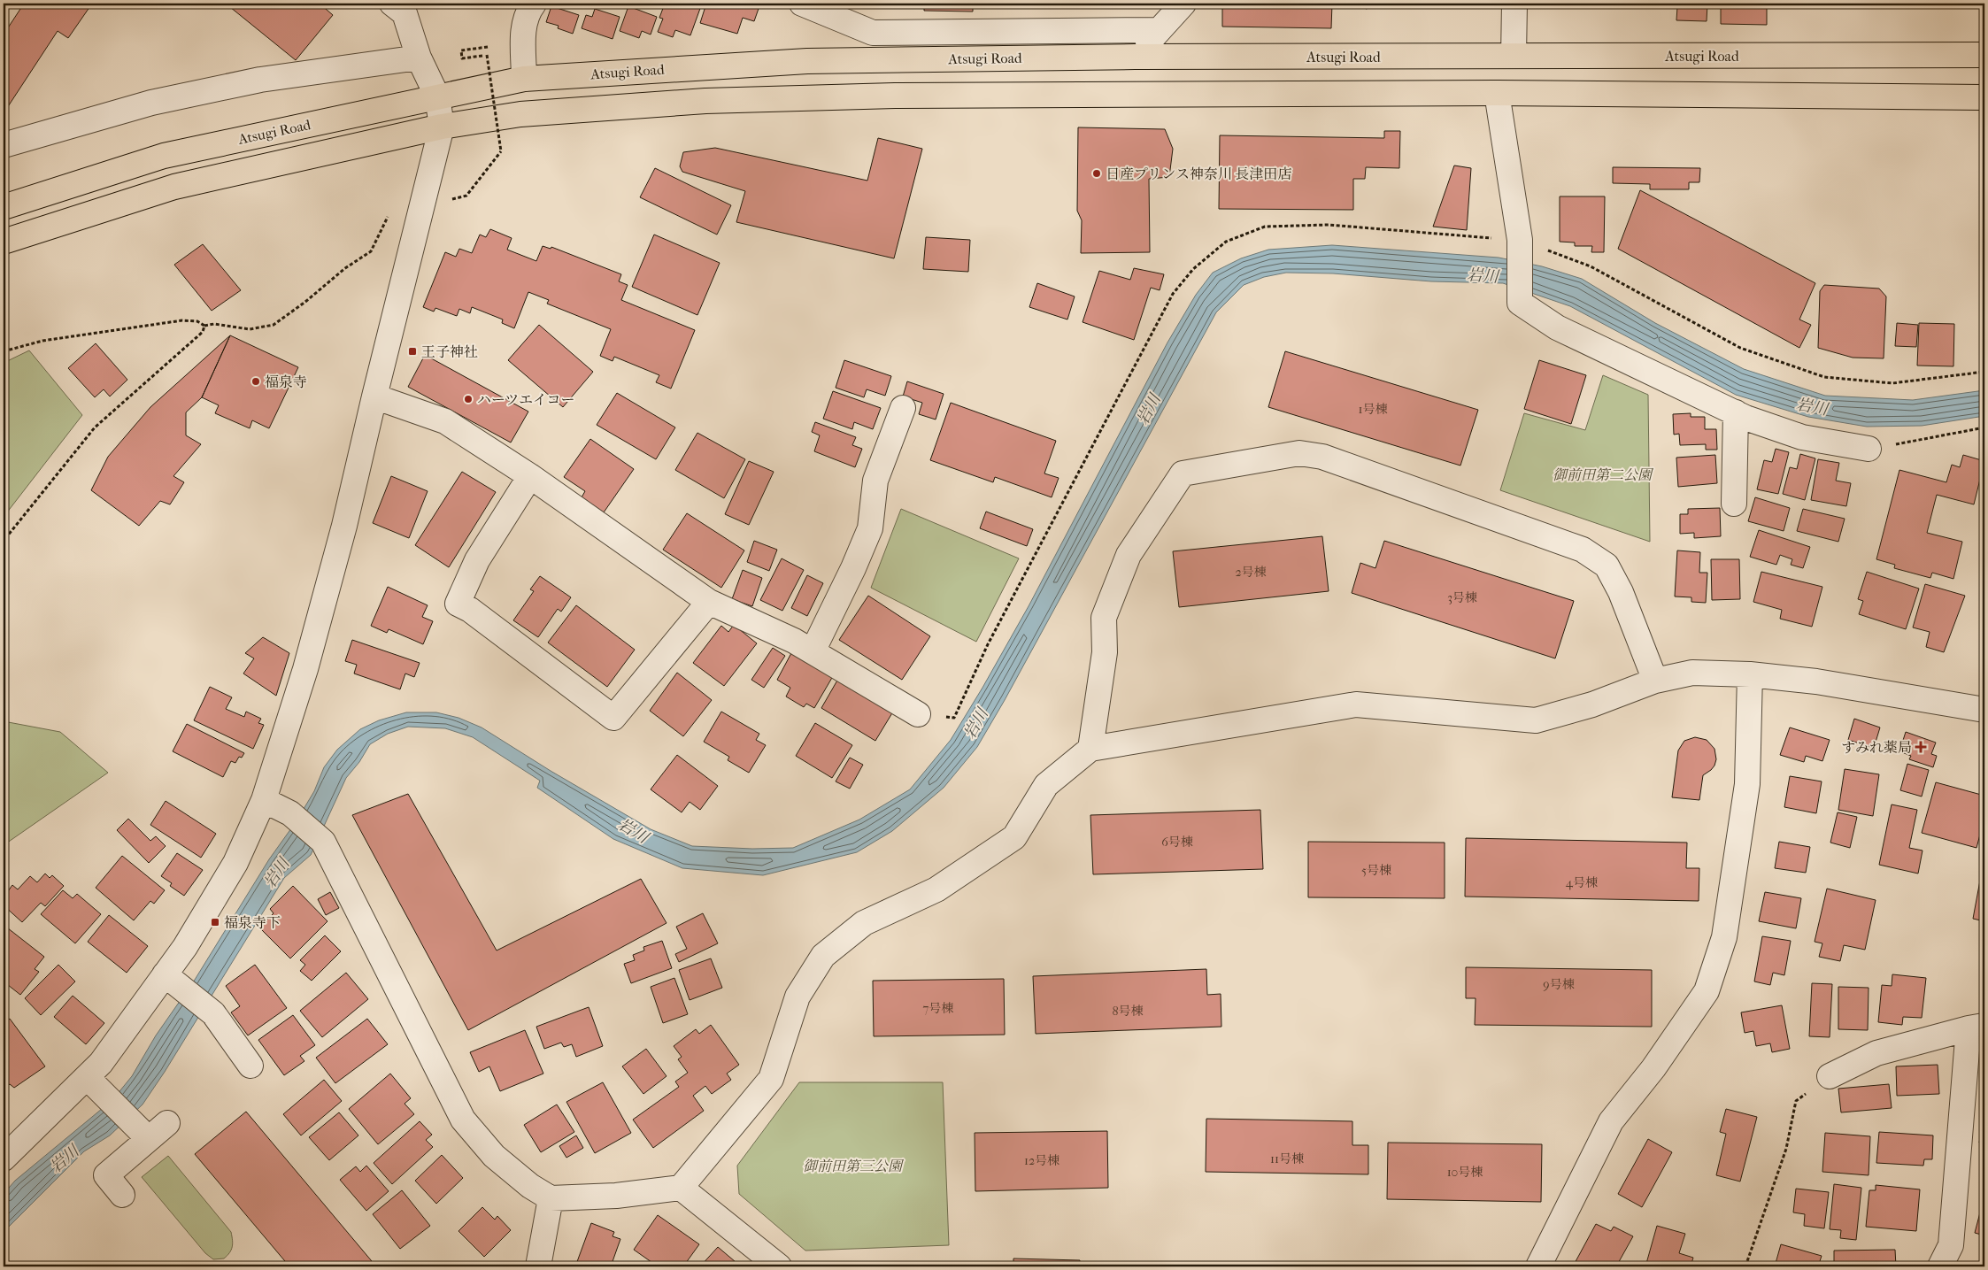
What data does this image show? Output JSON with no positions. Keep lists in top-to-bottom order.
{
  "streets": {
    "highway": ["Atsugi Road"]
  },
  "water": ["岩川"],
  "parks": ["御前田第二公園", "御前田第三公園"],
  "places": {
    "other": ["日産プリンス神奈川 長津田店", "福泉寺", "ハーツエイコー"],
    "transit": ["王子神社", "福泉寺下"],
    "health": ["すみれ薬局"]
  },
  "house_numbers": [
    "1号棟",
    "2号棟",
    "3号棟",
    "6号棟",
    "5号棟",
    "4号棟",
    "9号棟",
    "7号棟",
    "8号棟",
    "11号棟",
    "12号棟",
    "10号棟"
  ]
}
